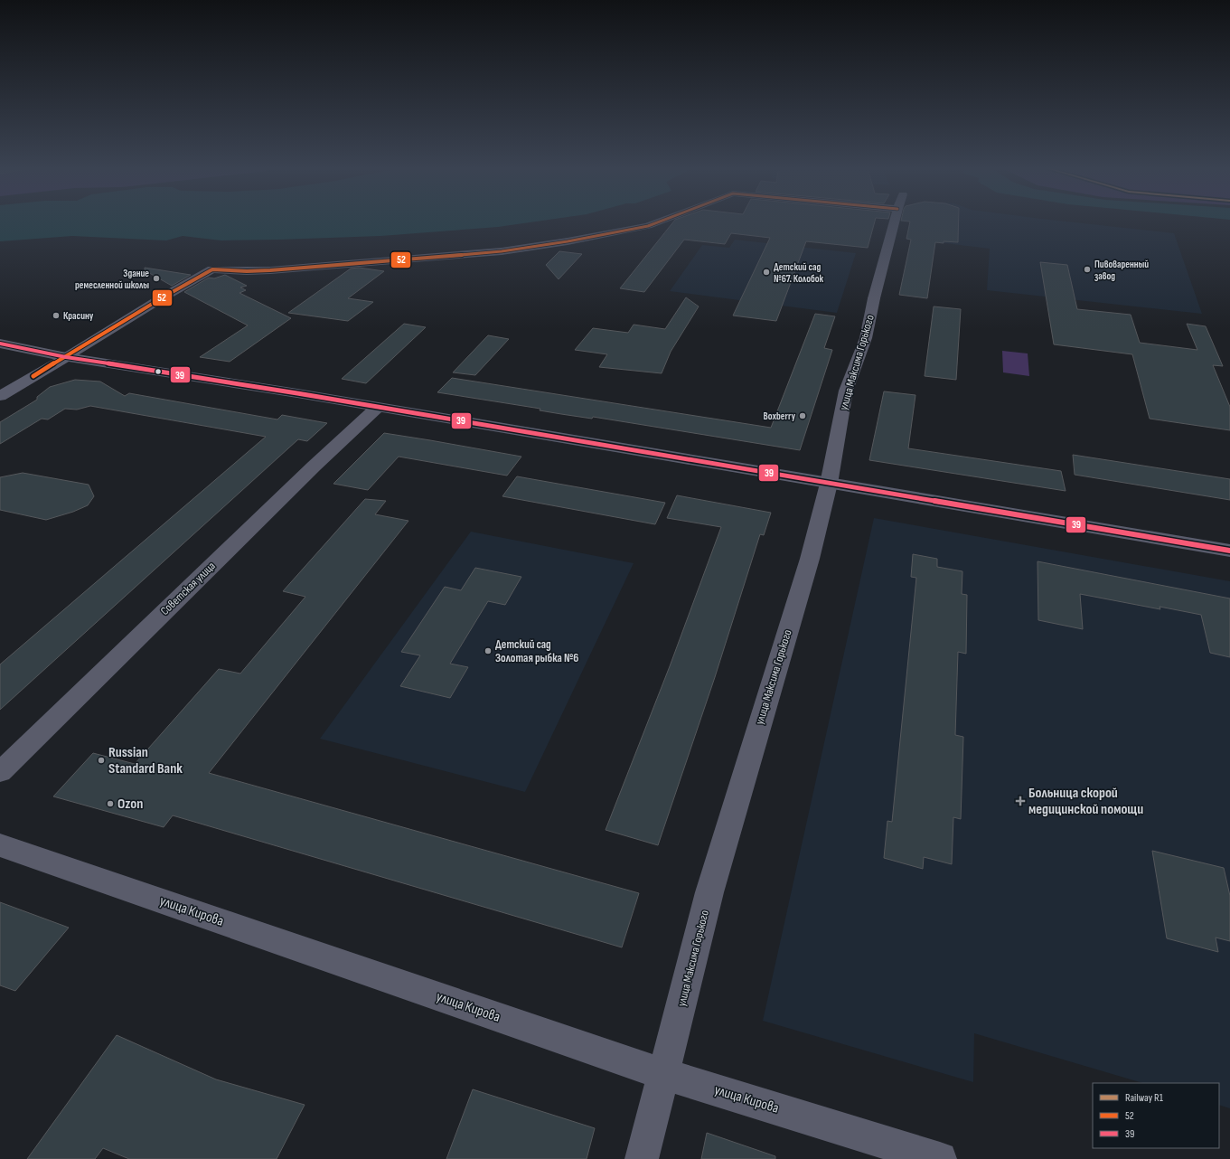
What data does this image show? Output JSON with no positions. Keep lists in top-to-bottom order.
{
  "streets": {
    "street": ["улица Максима Горького", "Советская улица", "улица Кирова"]
  },
  "crossings": [
    ["улица Максима Горького", "улица Кирова"]
  ],
  "places": {
    "other": [
      "Пивоваренный завод",
      "Детский сад №67. Колобок",
      "Здание ремесленной школы",
      "Красину",
      "Boxberry",
      "Детский сад Золотая рыбка №6",
      "Russian Standard Bank",
      "Ozon"
    ],
    "health": ["Больница скорой медицинской помощи"]
  },
  "lines": ["transit line 52", "transit line 39"],
  "legend": ["Railway R1", "52", "39"]
}
